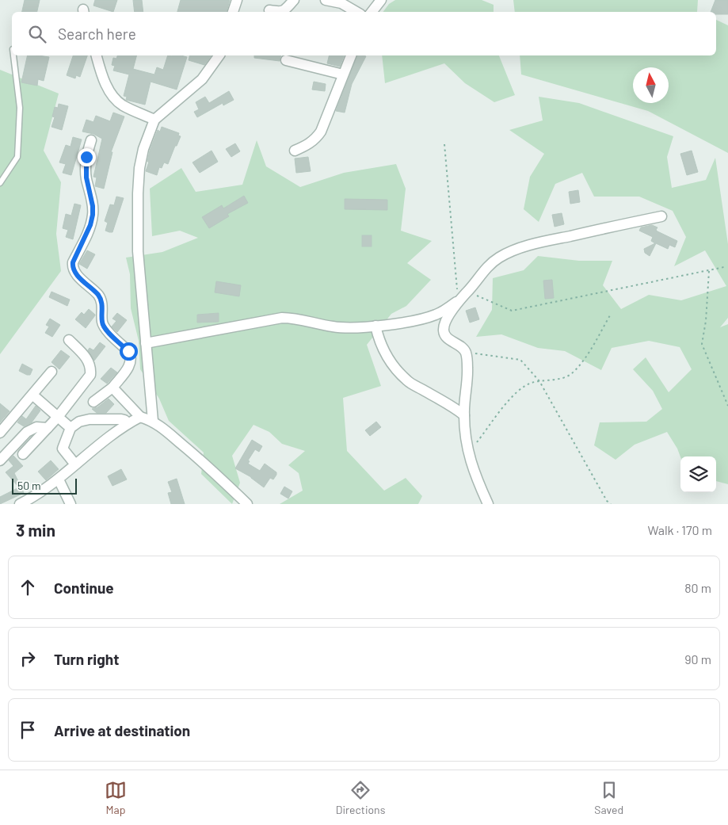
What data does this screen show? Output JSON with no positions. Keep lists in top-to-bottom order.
{
  "scale_bar": "50 m",
  "north": "top",
  "page": {
    "search": "Search here",
    "scale": "50 m",
    "heading": ["3 min", "Walk · 170 m"],
    "list": [
      ["Continue", "80 m"],
      ["Turn right", "90 m"],
      "Arrive at destination"
    ],
    "nav": ["Map", "Directions", "Saved"]
  }
}
